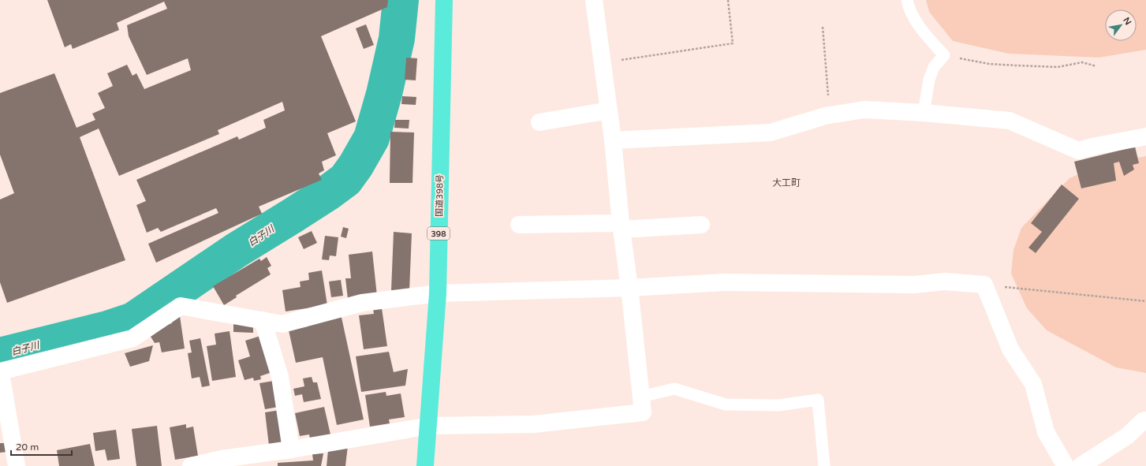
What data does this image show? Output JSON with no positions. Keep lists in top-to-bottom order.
{
  "streets": {
    "highway": ["国道398号", "398"]
  },
  "districts": ["大工町"],
  "water": ["白子川"],
  "scale_bar": "20 m",
  "north": "top right"
}
